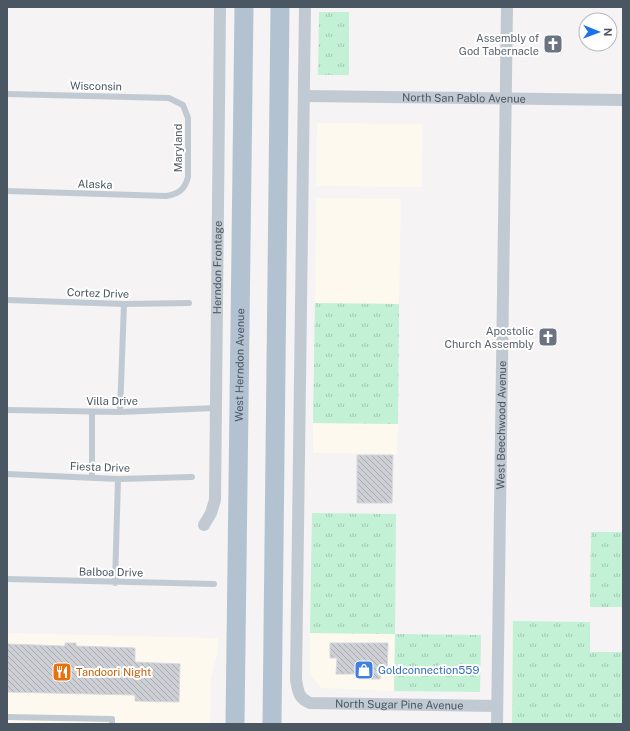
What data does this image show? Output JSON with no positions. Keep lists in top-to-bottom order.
{
  "streets": {
    "main road": ["West Herndon Avenue"],
    "street": [
      "North San Pablo Avenue",
      "Herndon Frontage",
      "West Beechwood Avenue",
      "North Sugar Pine Avenue"
    ],
    "lane": [
      "Wisconsin",
      "Maryland",
      "Alaska",
      "Cortez Drive",
      "Villa Drive",
      "Fiesta Drive",
      "Balboa Drive"
    ]
  },
  "crossings": [
    ["Wisconsin", "Maryland"],
    ["North San Pablo Avenue", "West Beechwood Avenue"],
    ["North San Pablo Avenue", "North Sugar Pine Avenue"],
    ["Maryland", "Alaska"],
    ["Herndon Frontage", "Villa Drive"],
    ["West Beechwood Avenue", "North Sugar Pine Avenue"]
  ],
  "places": {
    "church": ["Assembly of God Tabernacle", "Apostolic Church Assembly"],
    "shop": ["Goldconnection559"],
    "restaurant": ["Tandoori Night"]
  },
  "north": "right"
}
